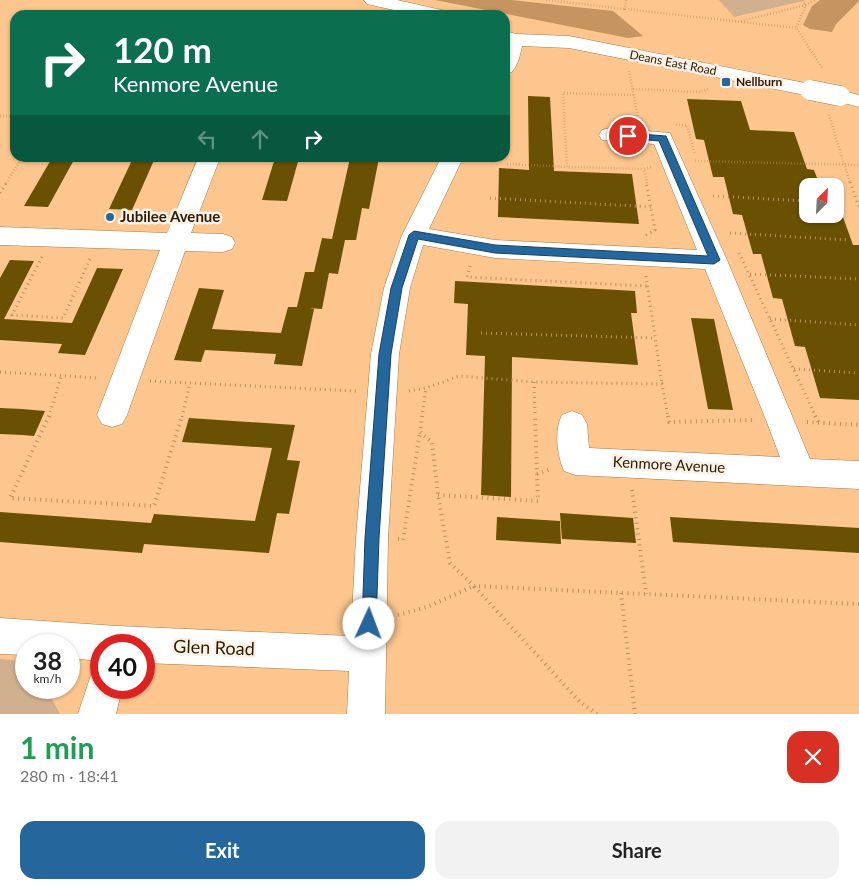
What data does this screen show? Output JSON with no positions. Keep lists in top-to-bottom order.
{
  "streets": {
    "street": ["Deans East Road", "Kenmore Avenue", "Glen Road"]
  },
  "places": {
    "transit": ["Nellburn"],
    "other": ["Jubilee Avenue"]
  },
  "north": "top right",
  "page": {
    "turn": ["120 m", "Kenmore Avenue"],
    "speed": "38 km/h",
    "limit": "40",
    "heading": ["1 min", "280 m · 18:41"],
    "buttons": ["Exit", "Share"]
  }
}
